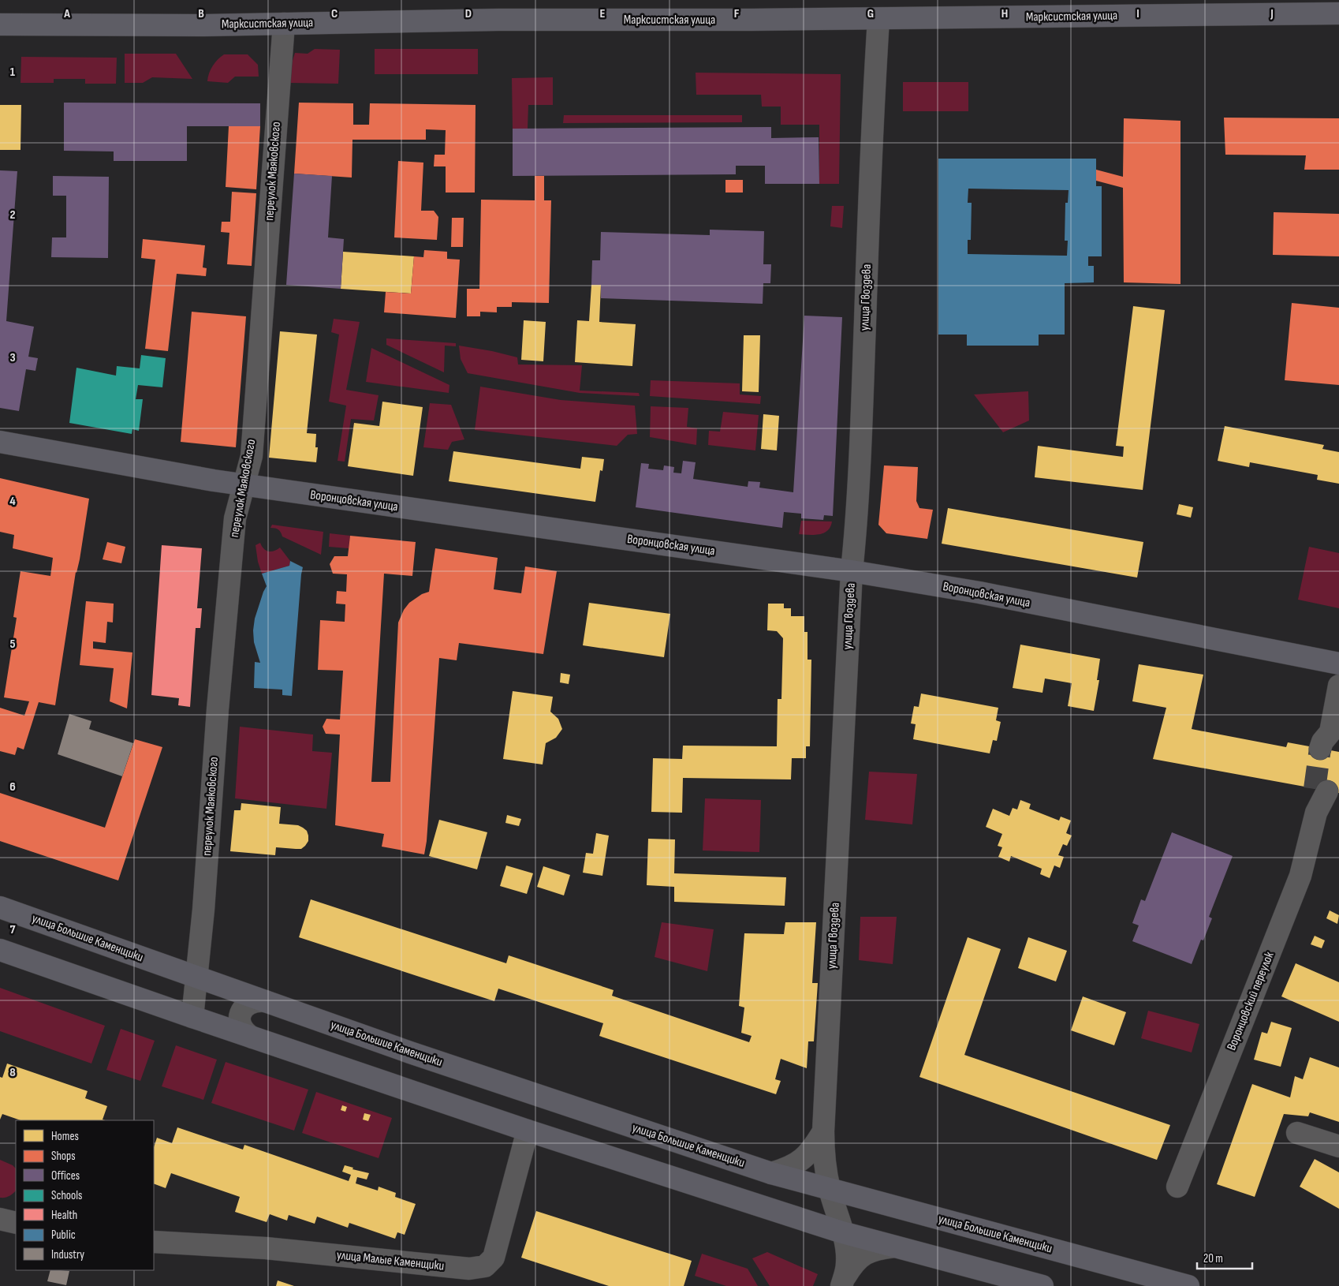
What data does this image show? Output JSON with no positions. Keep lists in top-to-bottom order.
{
  "streets": {
    "main road": ["Марксистская улица", "Воронцовская улица", "улица Большие Каменщики"],
    "street": [
      "переулок Маяковского",
      "улица Гвоздева",
      "Воронцовский переулок",
      "улица Малые Каменщики"
    ]
  },
  "crossings": [
    ["Марксистская улица", "переулок Маяковского"],
    ["Марксистская улица", "улица Гвоздева"],
    ["переулок Маяковского", "Воронцовская улица"],
    ["переулок Маяковского", "улица Большие Каменщики"],
    ["улица Гвоздева", "Воронцовская улица"],
    ["улица Гвоздева", "улица Большие Каменщики"]
  ],
  "legend": [
    "Homes",
    "Shops",
    "Offices",
    "Schools",
    "Health",
    "Public",
    "Industry"
  ],
  "scale_bar": "20 m",
  "grid": {
    "columns": [
      "A",
      "B",
      "C",
      "D",
      "E",
      "F",
      "G",
      "H",
      "I",
      "J"
    ],
    "rows": [
      "1",
      "2",
      "3",
      "4",
      "5",
      "6",
      "7",
      "8"
    ]
  }
}
